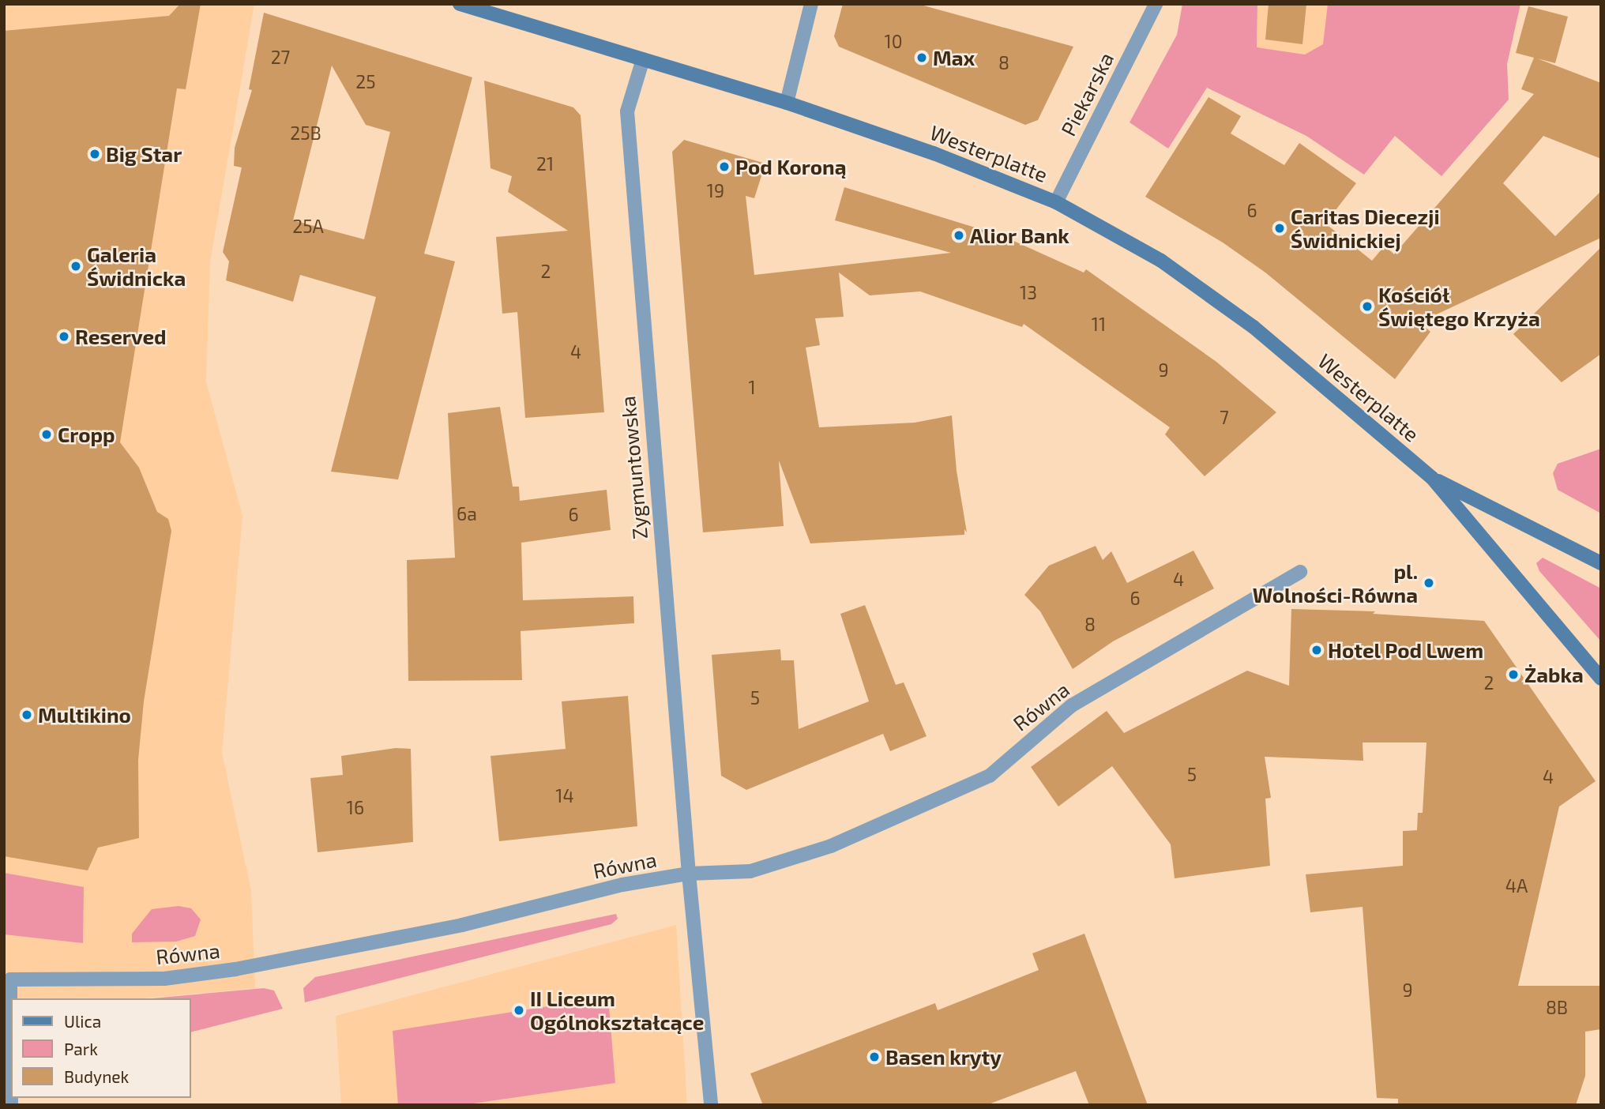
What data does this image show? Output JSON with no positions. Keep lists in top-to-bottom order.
{
  "streets": {
    "street": [
      "Piekarska",
      "Westerplatte",
      "Zygmuntowska",
      "Równa"
    ]
  },
  "crossings": [
    ["Piekarska", "Westerplatte"],
    ["Westerplatte", "Zygmuntowska"],
    ["Zygmuntowska", "Równa"]
  ],
  "places": [
    "Max",
    "Big Star",
    "Pod Koroną",
    "Caritas Diecezji Świdnickiej",
    "Alior Bank",
    "Galeria Świdnicka",
    "Kościół Świętego Krzyża",
    "Reserved",
    "Cropp",
    "pl. Wolności-Równa",
    "Hotel Pod Lwem",
    "Żabka",
    "Multikino",
    "II Liceum Ogólnokształcące",
    "Basen kryty"
  ],
  "house_numbers": [
    "10",
    "27",
    "8",
    "25",
    "25B",
    "21",
    "19",
    "6",
    "25A",
    "2",
    "13",
    "11",
    "4",
    "9",
    "1",
    "7",
    "6a",
    "6",
    "4",
    "6",
    "8",
    "2",
    "5",
    "5",
    "4",
    "14",
    "16",
    "4A",
    "9",
    "8B"
  ],
  "legend": ["Ulica", "Park", "Budynek"]
}
